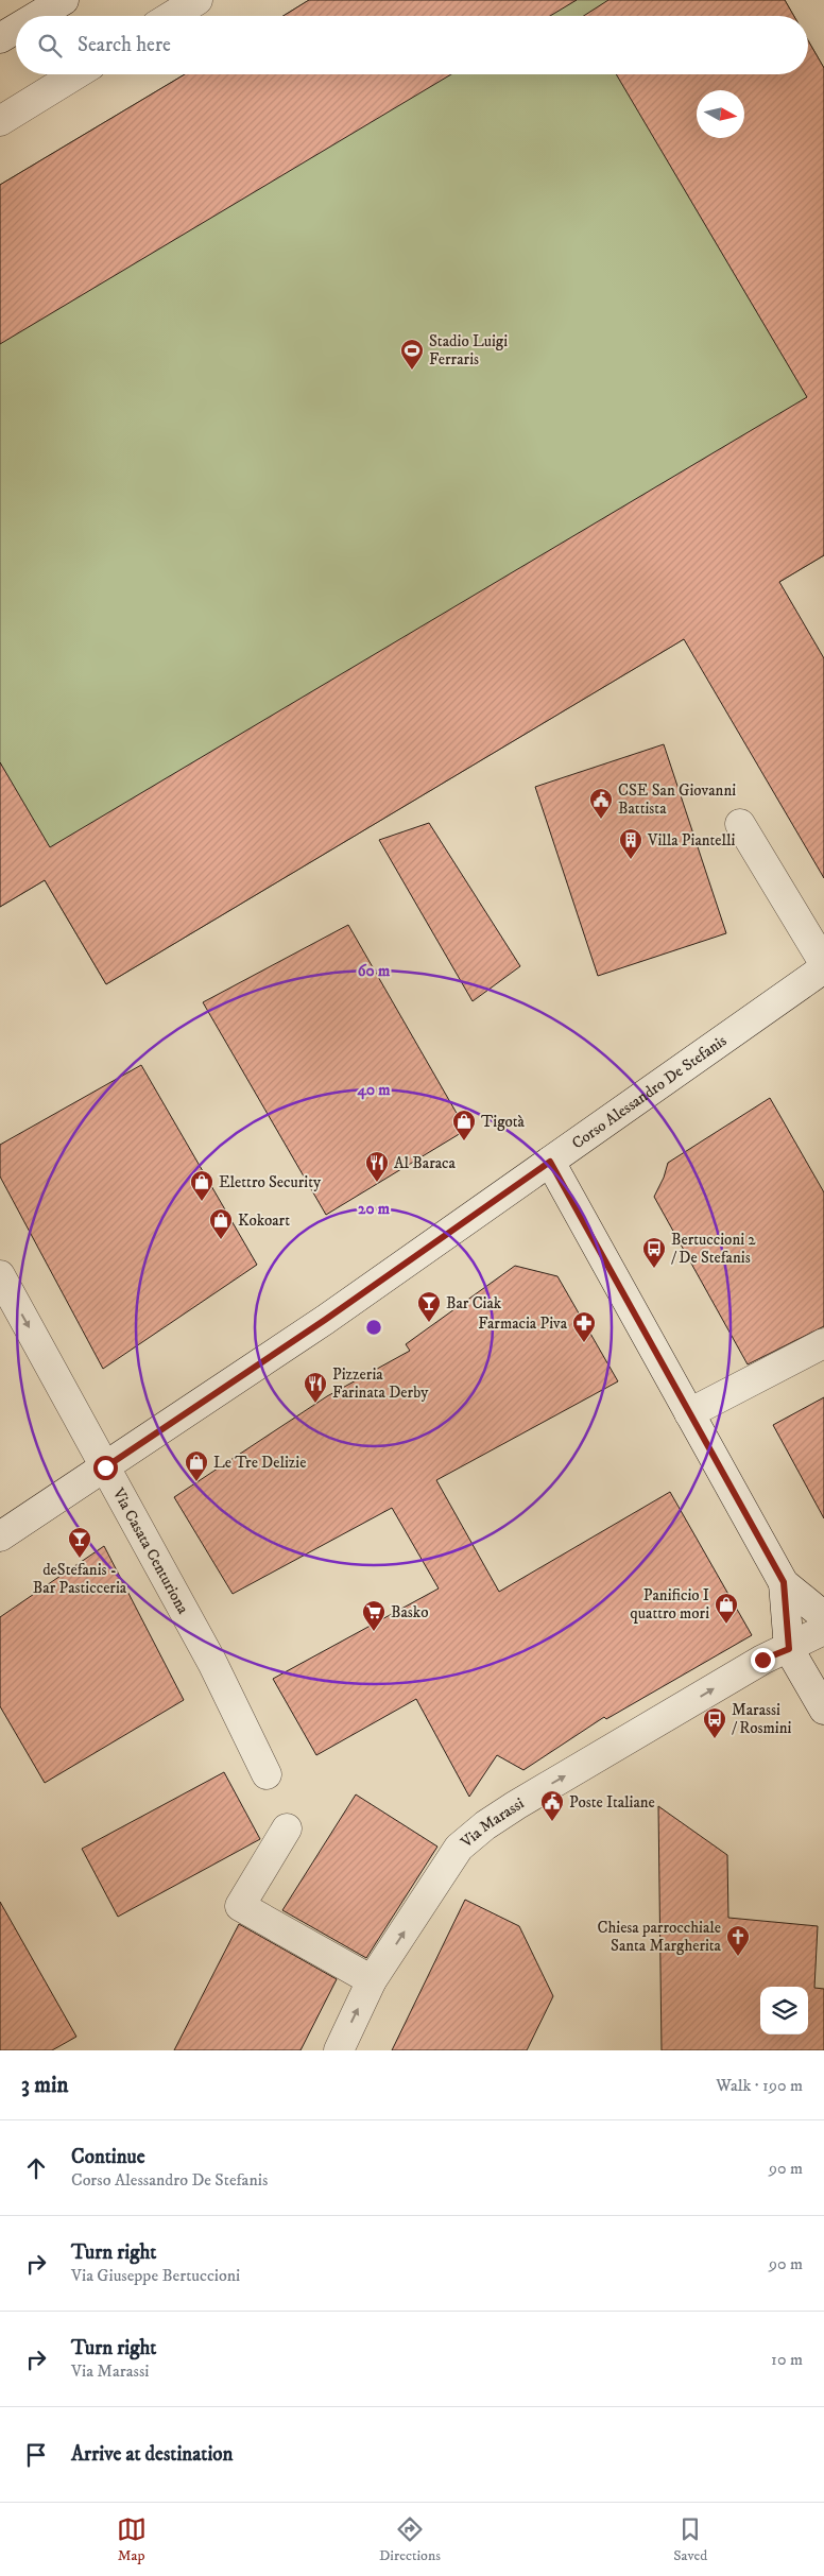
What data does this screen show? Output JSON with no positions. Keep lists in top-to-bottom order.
{
  "streets": {
    "street": ["Corso Alessandro De Stefanis", "Via Casata Centuriona", "Via Marassi"]
  },
  "crossings": [
    ["Corso Alessandro De Stefanis", "Via Casata Centuriona"]
  ],
  "one_way": ["Via Casata Centuriona", "Via Marassi"],
  "places": {
    "sports": ["Stadio Luigi Ferraris"],
    "public building": ["CSE San Giovanni Battista", "Poste Italiane"],
    "building": ["Villa Piantelli"],
    "shop": [
      "Tigotà",
      "Elettro Security",
      "Kokoart",
      "Le Tre Delizie",
      "Panificio I quattro mori"
    ],
    "restaurant": ["Al Baraca", "Pizzeria Farinata Derby"],
    "bus stop": ["Bertuccioni 2 / De Stefanis", "Marassi / Rosmini"],
    "bar": ["Bar Ciak", "deStefanis - Bar Pasticceria"],
    "pharmacy": ["Farmacia Piva"],
    "supermarket": ["Basko"],
    "church": ["Chiesa parrocchiale Santa Margherita"]
  },
  "north": "right",
  "page": {
    "search": "Search here",
    "heading": ["3 min", "Walk · 190 m"],
    "list": [
      ["Continue", "Corso Alessandro De Stefanis", "90 m"],
      ["Turn right", "Via Giuseppe Bertuccioni", "90 m"],
      ["Turn right", "Via Marassi", "10 m"],
      "Arrive at destination"
    ],
    "nav": ["Map", "Directions", "Saved"]
  },
  "rings": ["60 m", "40 m", "20 m"]
}
